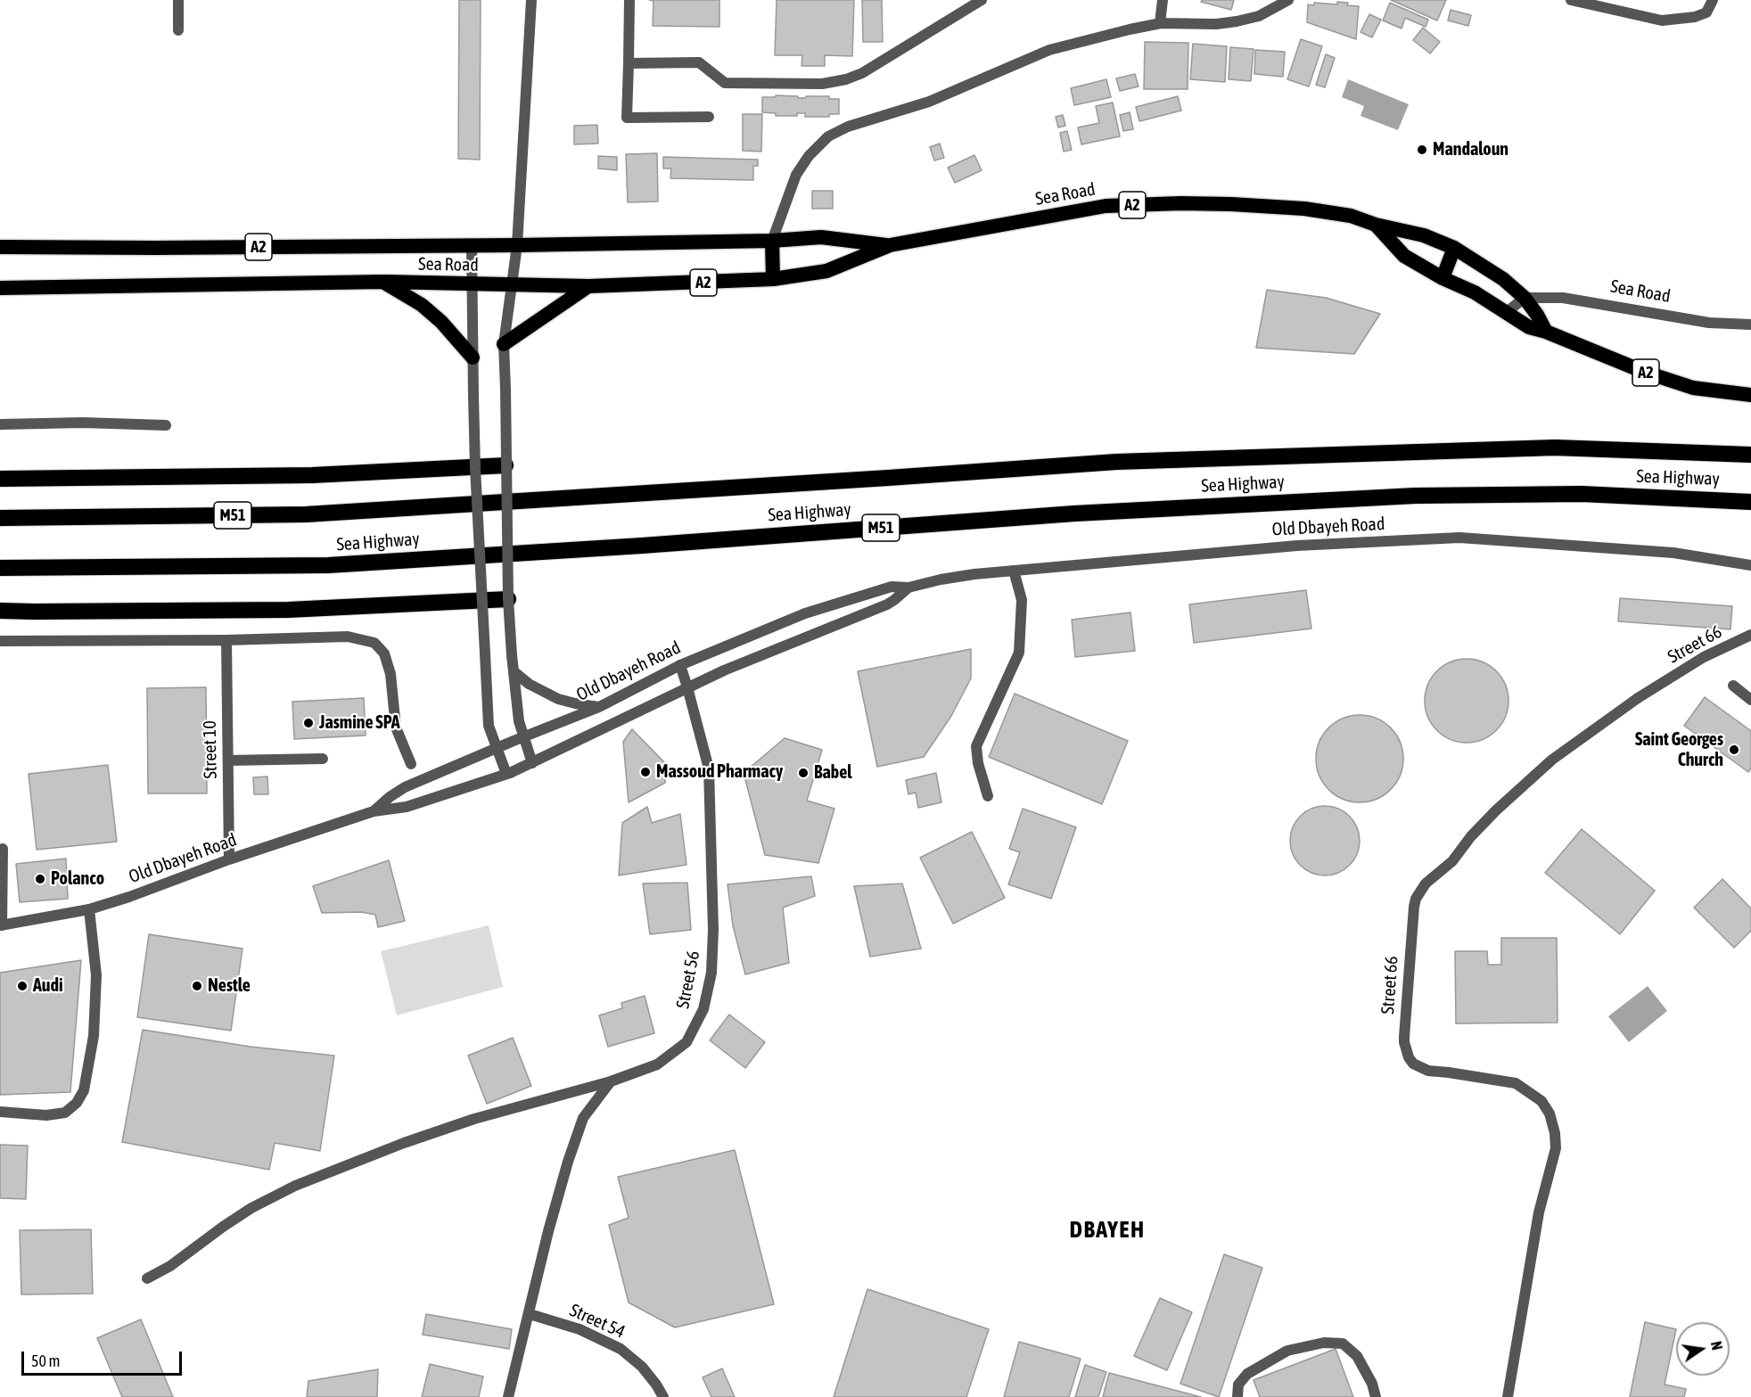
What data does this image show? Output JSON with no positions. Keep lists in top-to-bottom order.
{
  "streets": {
    "highway": [
      "Sea Road",
      "A2",
      "Sea Highway",
      "M51"
    ],
    "street": [
      "Old Dbayeh Road",
      "Street 66",
      "Street 10",
      "Street 56",
      "Street 54"
    ]
  },
  "crossings": [
    ["Old Dbayeh Road", "Street 10"],
    ["Old Dbayeh Road", "Street 56"]
  ],
  "districts": ["DBAYEH"],
  "places": [
    "Mandaloun",
    "Jasmine SPA",
    "Saint Georges Church",
    "Massoud Pharmacy",
    "Babel",
    "Polanco",
    "Audi",
    "Nestle"
  ],
  "scale_bar": "50 m",
  "north": "right"
}
